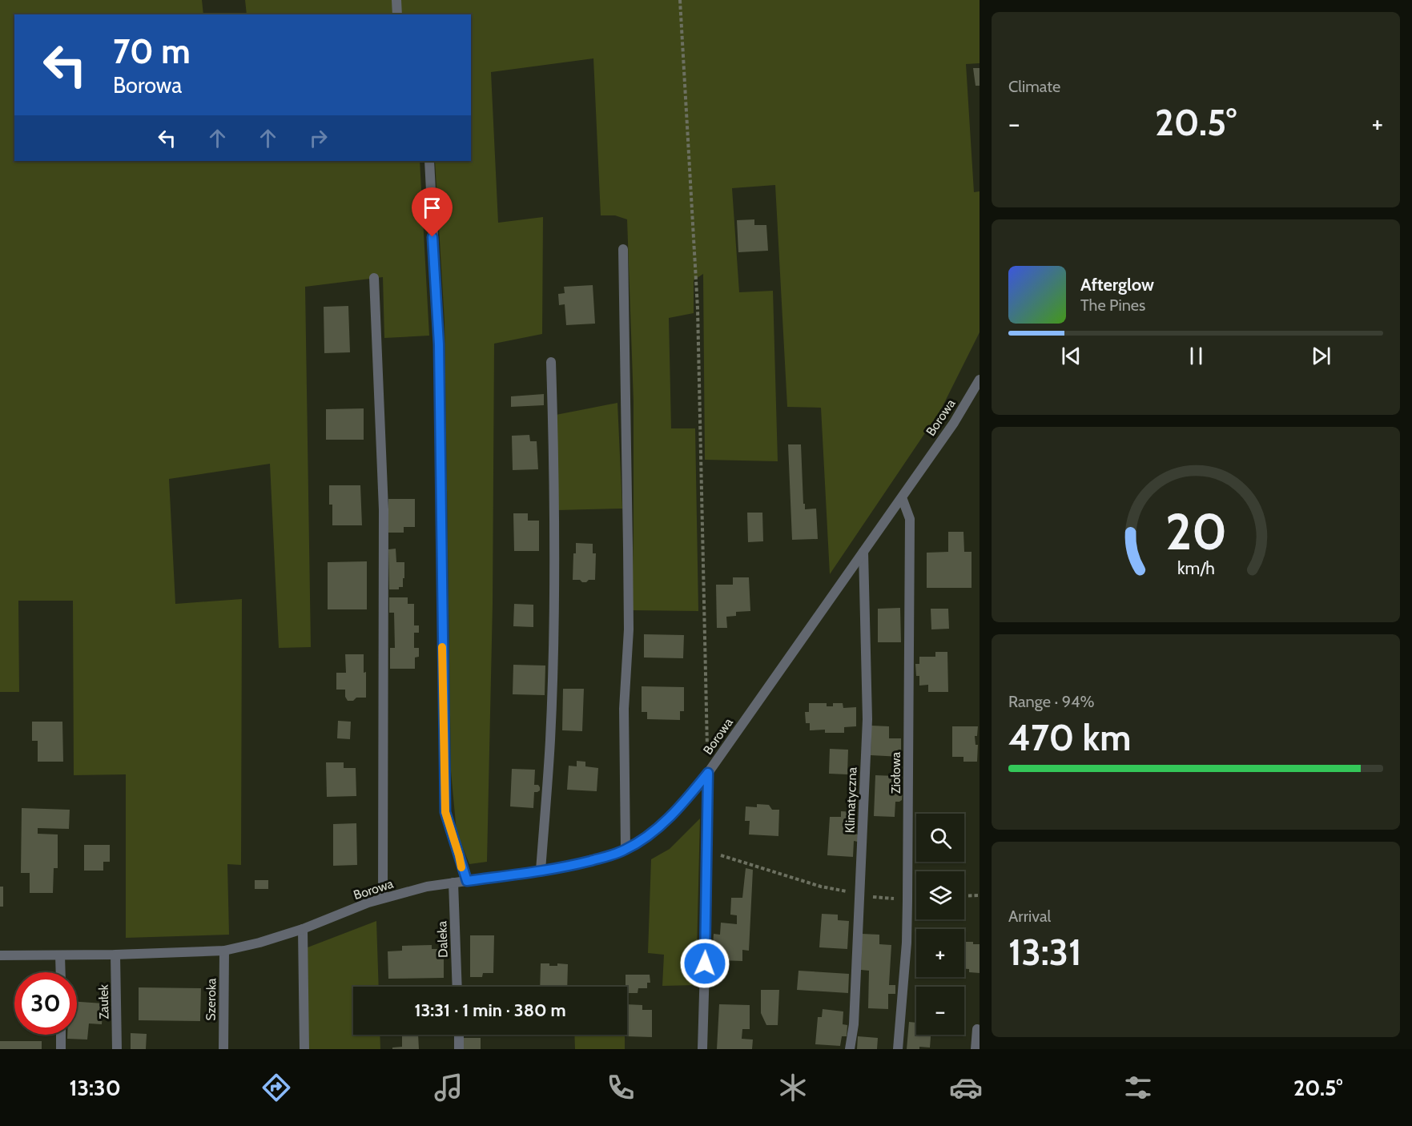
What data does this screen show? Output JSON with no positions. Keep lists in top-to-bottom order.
{
  "streets": {
    "street": [
      "Borowa",
      "Ziołowa",
      "Klimatyczna",
      "Daleka",
      "Szeroka",
      "Zaułek"
    ]
  },
  "crossings": [
    ["Borowa", "Ziołowa"],
    ["Borowa", "Klimatyczna"],
    ["Borowa", "Daleka"],
    ["Borowa", "Szeroka"],
    ["Borowa", "Zaułek"]
  ],
  "page": {
    "tile": [
      "Climate",
      ["Range · 94%", "470 km"],
      ["Arrival", "13:31"]
    ],
    "turn": ["70 m", "Borowa"],
    "heat": ["−", "20.5°", "+"],
    "song": ["Afterglow", "The Pines"],
    "map_buttons": ["+", "−"],
    "limit": "30",
    "trip": "13:31 · 1 min · 380 m",
    "tabs": ["13:30", "20.5°"],
    "gauge": ["20", "km/h"]
  }
}
